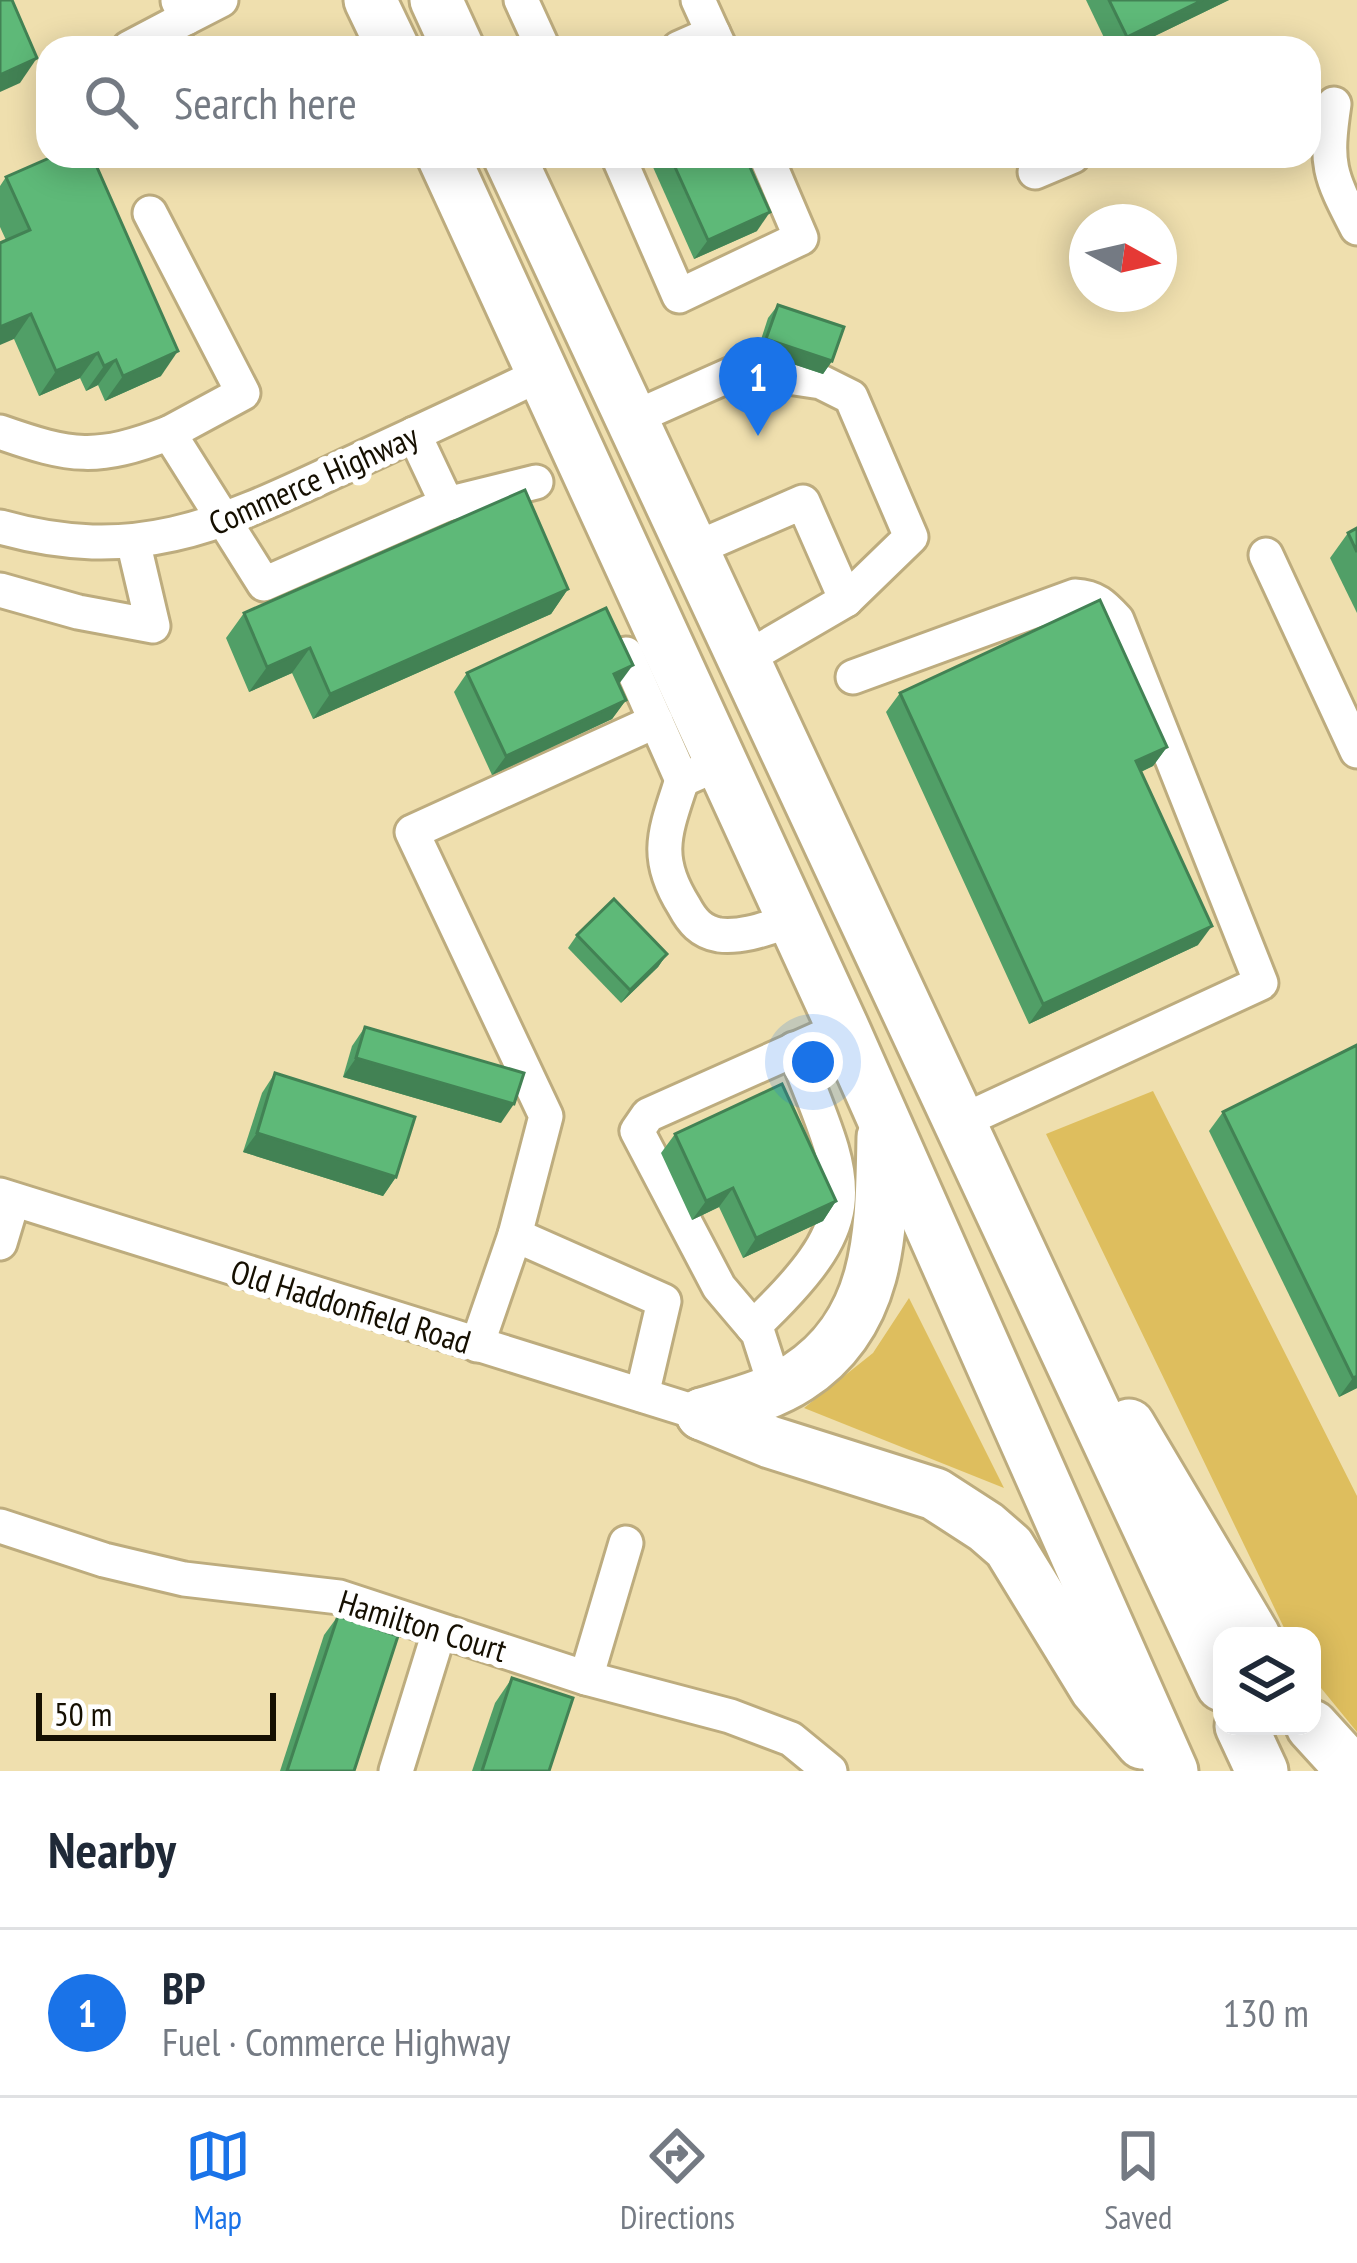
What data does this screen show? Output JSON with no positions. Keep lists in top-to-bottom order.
{
  "streets": {
    "street": ["Commerce Highway", "Old Haddonfield Road", "Hamilton Court"]
  },
  "scale_bar": "50 m",
  "north": "right",
  "page": {
    "search": "Search here",
    "pins": "1",
    "scale": "50 m",
    "heading": "Nearby",
    "list": [
      {
        "mark": "1",
        "name": "BP",
        "note": "Fuel · Commerce Highway",
        "value": "130 m"
      }
    ],
    "nav": ["Map", "Directions", "Saved"]
  }
}
